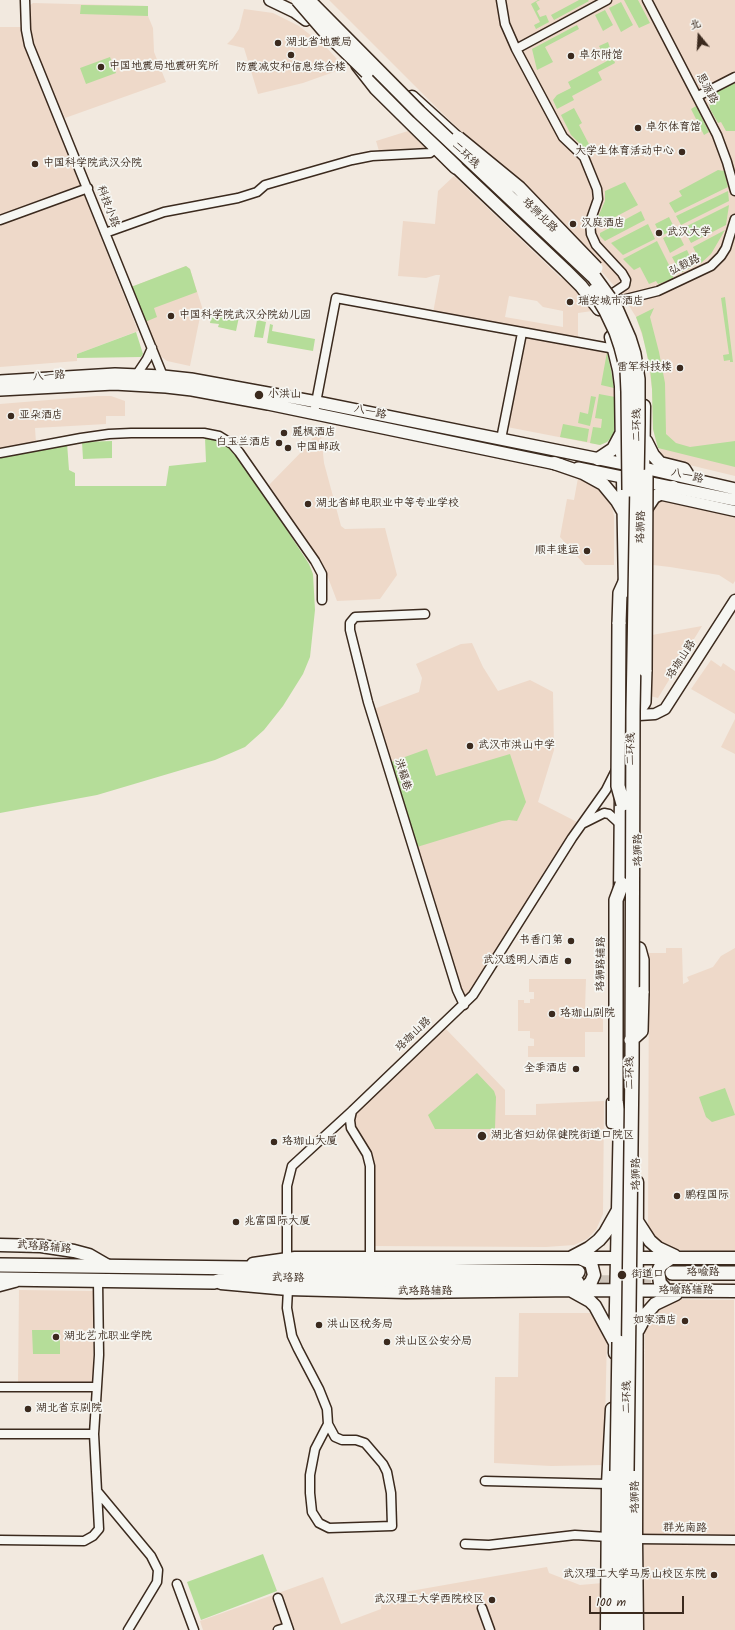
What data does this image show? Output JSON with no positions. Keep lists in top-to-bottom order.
{
  "streets": {
    "highway": ["二环线", "珞喻路", "武珞路"],
    "main road": [
      "珞狮北路",
      "八一路",
      "珞狮路",
      "武珞路辅路",
      "珞喻路辅路"
    ],
    "street": [
      "思源路",
      "科技小路",
      "弘毅路",
      "珞珈山路",
      "洪福巷",
      "群光南路"
    ]
  },
  "crossings": [
    ["科技小路", "八一路"],
    ["珞狮北路", "弘毅路"],
    ["珞狮北路", "八一路"],
    ["珞狮北路", "珞狮路"],
    ["八一路", "珞狮路"],
    ["珞狮路", "珞珈山路"],
    ["珞狮路", "武珞路辅路"],
    ["珞狮路", "珞喻路辅路"],
    ["珞狮路", "群光南路"],
    ["珞珈山路", "洪福巷"],
    ["武珞路辅路", "武珞路"],
    ["武珞路辅路", "珞喻路辅路"],
    ["珞喻路", "珞喻路辅路"]
  ],
  "places": [
    "湖北省地震局",
    "防震减灾和信息综合楼",
    "卓尔附馆",
    "中国地震局地震研究所",
    "卓尔体育馆",
    "大学生体育活动中心",
    "中国科学院武汉分院",
    "汉庭酒店",
    "武汉大学",
    "瑞安城市酒店",
    "中国科学院武汉分院幼儿园",
    "雷军科技楼",
    "小洪山",
    "亚朵酒店",
    "麗枫酒店",
    "白玉兰酒店",
    "中国邮政",
    "湖北省邮电职业中等专业学校",
    "顺丰速运",
    "武汉市洪山中学",
    "书香门第",
    "武汉透明人酒店",
    "珞珈山剧院",
    "全季酒店",
    "湖北省妇幼保健院街道口院区",
    "珞珈山大厦",
    "鹏程国际",
    "兆富国际大厦",
    "街道口",
    "如家酒店",
    "洪山区税务局",
    "湖北艺术职业学院",
    "洪山区公安分局",
    "湖北省京剧院",
    "武汉理工大学马房山校区东院",
    "武汉理工大学西院校区"
  ],
  "scale_bar": "100 m",
  "north": "top"
}
